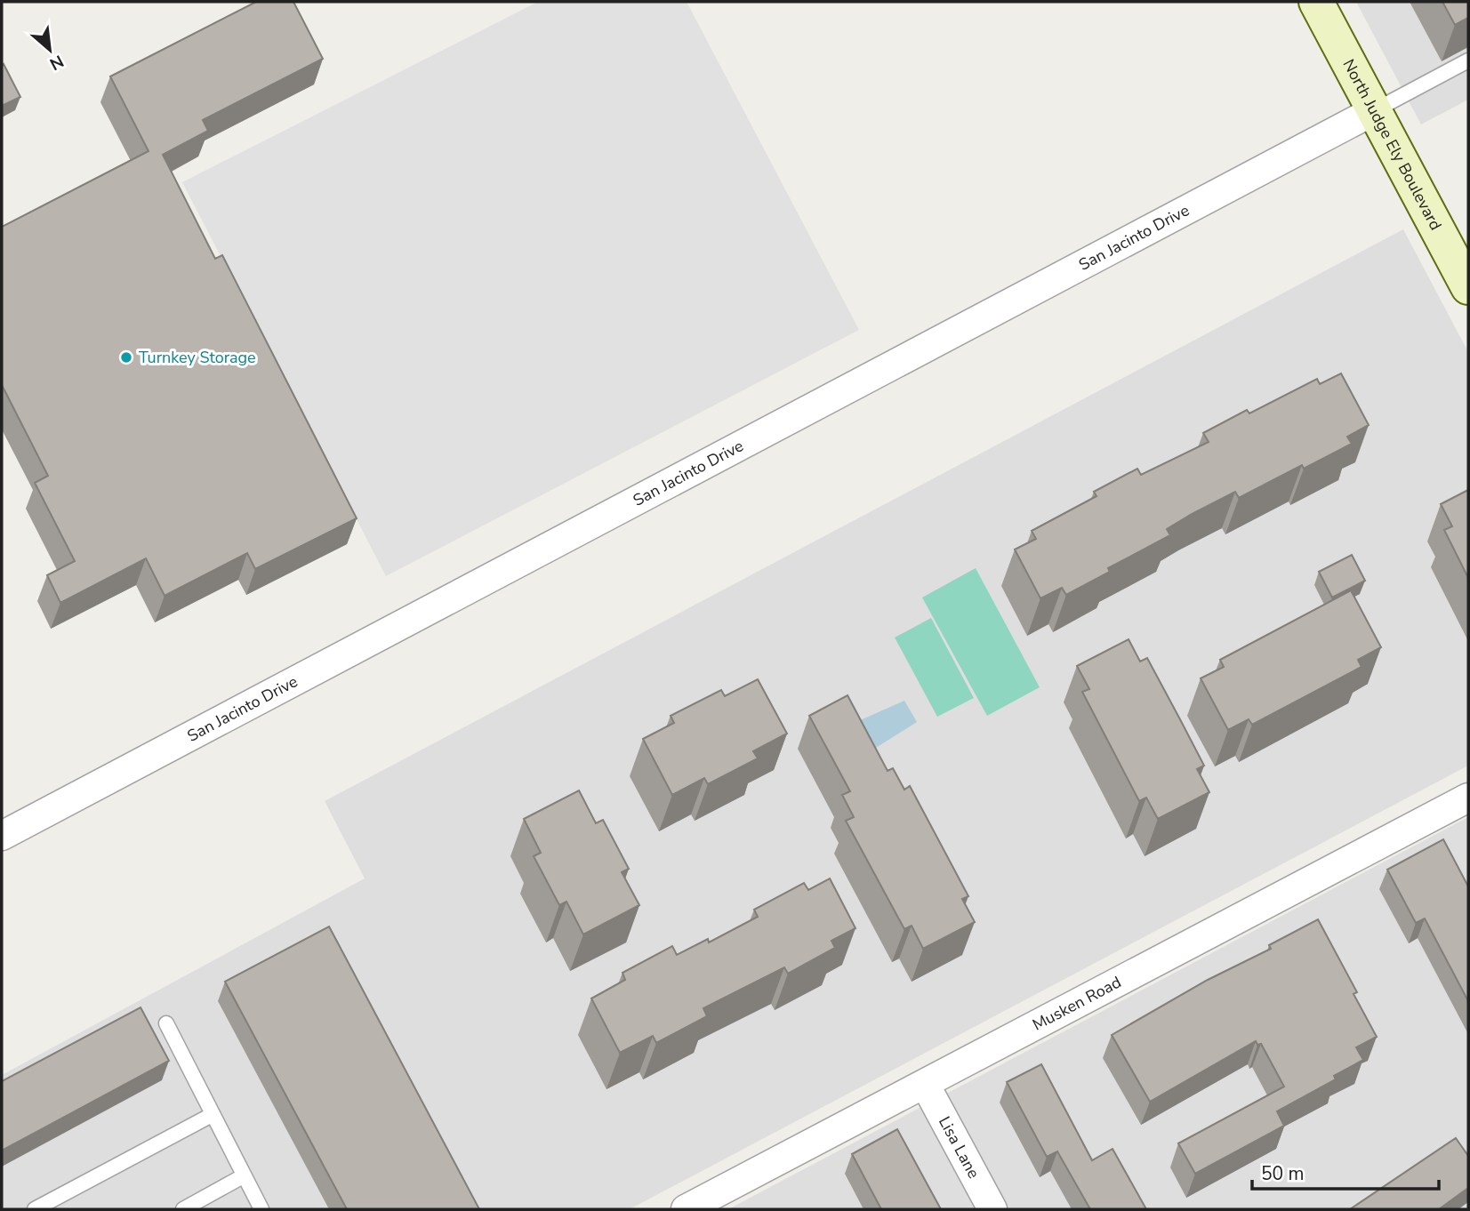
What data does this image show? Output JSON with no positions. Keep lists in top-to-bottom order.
{
  "streets": {
    "main road": ["North Judge Ely Boulevard"],
    "street": ["San Jacinto Drive", "Musken Road", "Lisa Lane"]
  },
  "crossings": [
    ["North Judge Ely Boulevard", "San Jacinto Drive"],
    ["Musken Road", "Lisa Lane"]
  ],
  "places": ["Turnkey Storage"],
  "scale_bar": "50 m",
  "north": "bottom right"
}
